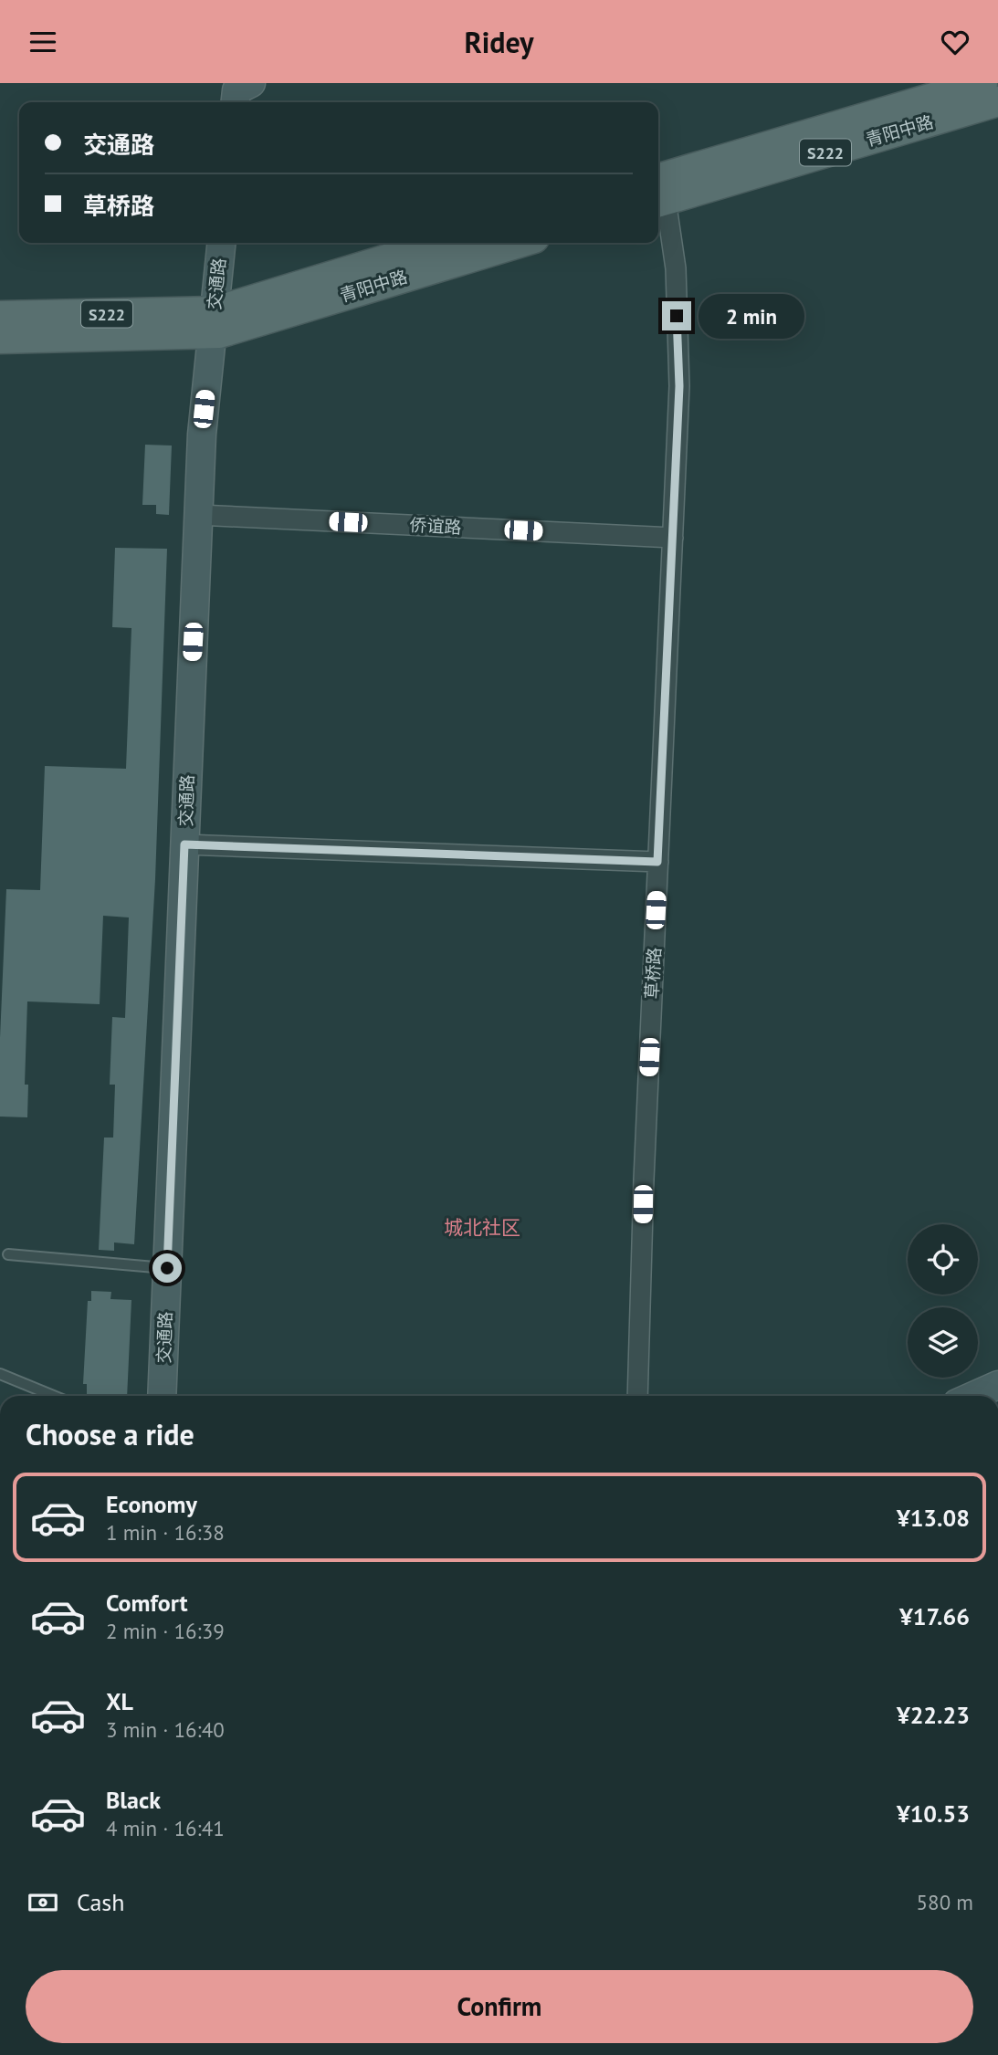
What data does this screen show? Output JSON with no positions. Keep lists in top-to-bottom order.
{
  "streets": {
    "main road": ["青阳中路", "S222"],
    "street": ["交通路", "侨谊路", "草桥路"]
  },
  "crossings": [
    ["青阳中路", "S222"],
    ["青阳中路", "交通路"],
    ["S222", "交通路"],
    ["交通路", "侨谊路"],
    ["侨谊路", "草桥路"]
  ],
  "districts": ["城北社区"],
  "page": {
    "header": "Ridey",
    "banner": ["交通路", "草桥路"],
    "bubble": "2 min",
    "heading": "Choose a ride",
    "list": [
      {
        "name": "Economy",
        "note": "1 min · 16:38",
        "value": "¥13.08"
      },
      {
        "name": "Comfort",
        "note": "2 min · 16:39",
        "value": "¥17.66"
      },
      {
        "name": "XL",
        "note": "3 min · 16:40",
        "value": "¥22.23"
      },
      {
        "name": "Black",
        "note": "4 min · 16:41",
        "value": "¥10.53"
      }
    ],
    "pay": ["Cash", "580 m"],
    "buttons": "Confirm"
  }
}
